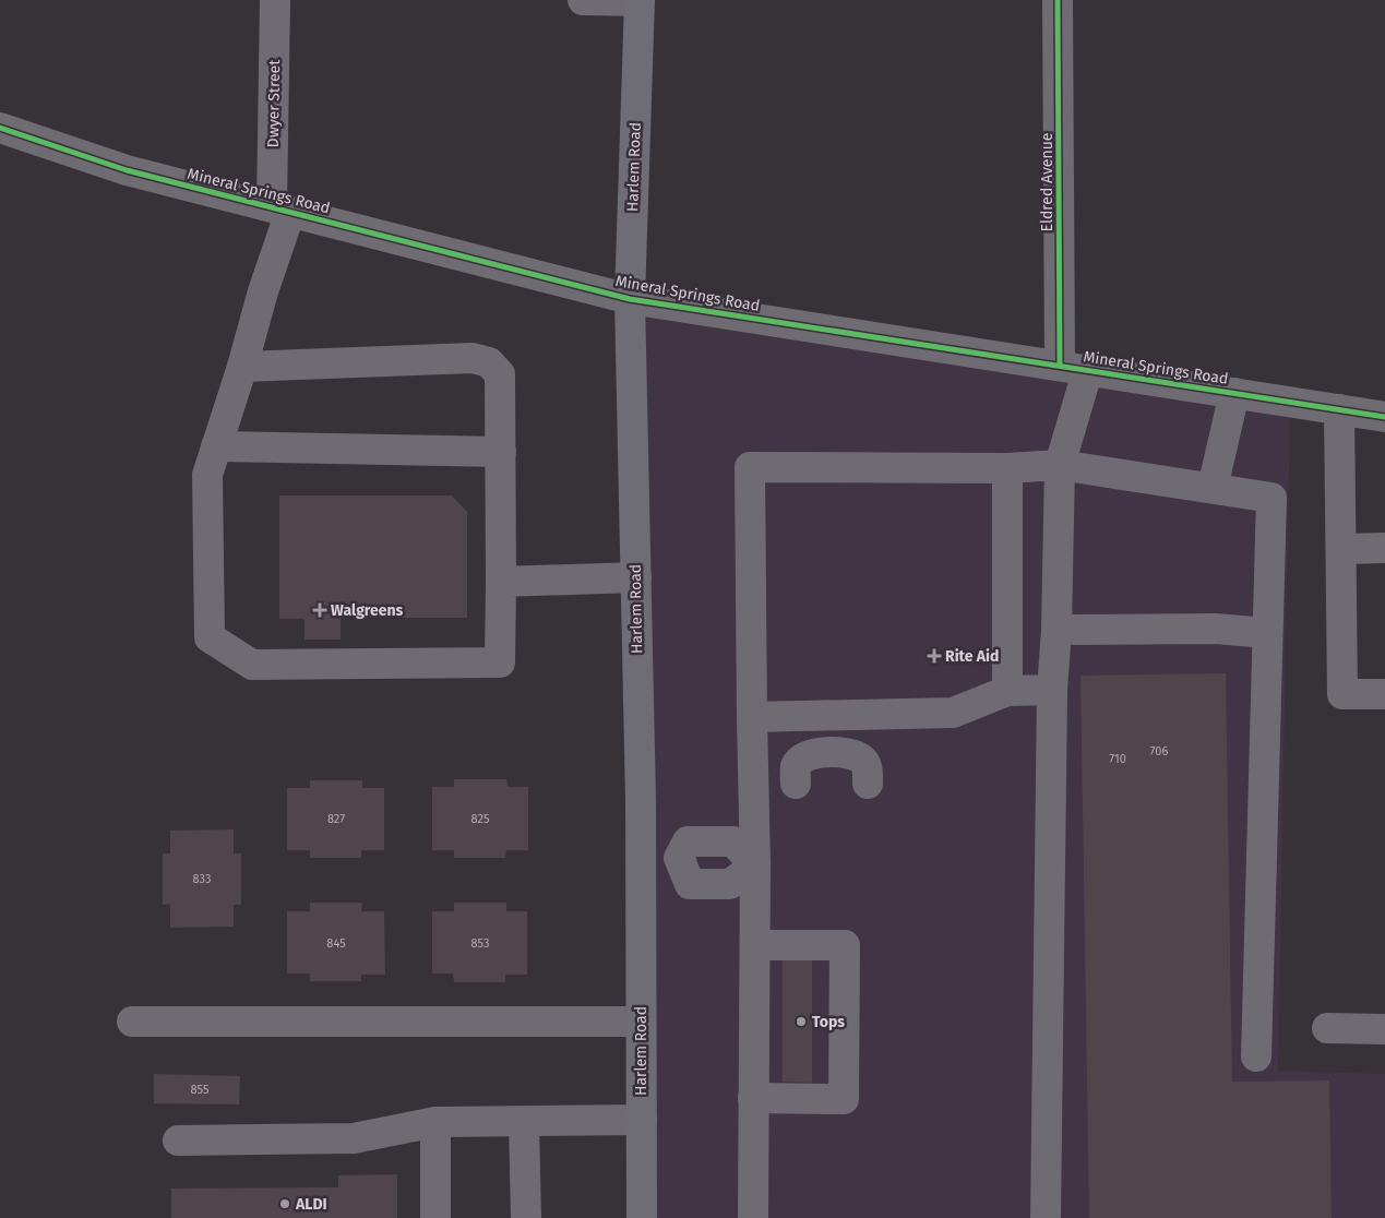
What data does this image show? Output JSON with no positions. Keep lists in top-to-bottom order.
{
  "streets": {
    "main road": ["Harlem Road"],
    "street": ["Dwyer Street", "Eldred Avenue", "Mineral Springs Road"]
  },
  "crossings": [
    ["Dwyer Street", "Mineral Springs Road"],
    ["Harlem Road", "Mineral Springs Road"],
    ["Eldred Avenue", "Mineral Springs Road"]
  ],
  "places": {
    "health": ["Walgreens", "Rite Aid"],
    "other": ["Tops", "ALDI"]
  },
  "house_numbers": [
    "706",
    "710",
    "827",
    "825",
    "833",
    "845",
    "853",
    "855"
  ]
}
